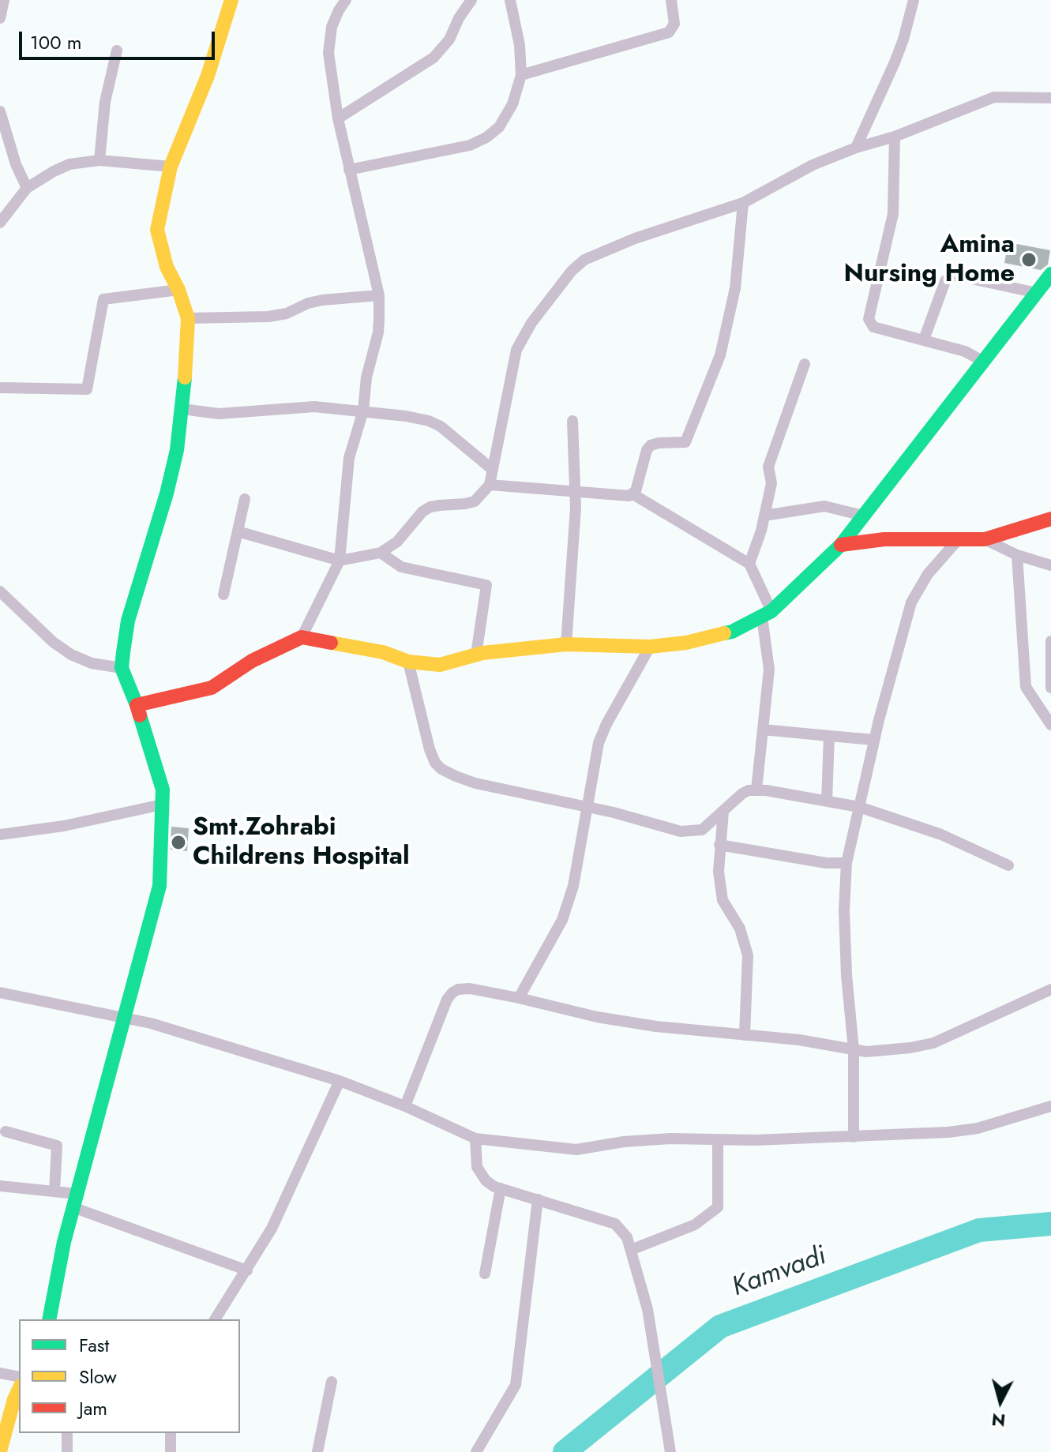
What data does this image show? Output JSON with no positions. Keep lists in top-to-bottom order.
{
  "water": ["Kamvadi"],
  "places": ["Amina Nursing Home", "Smt.Zohrabi Childrens Hospital"],
  "legend": ["Fast", "Slow", "Jam"],
  "scale_bar": "100 m",
  "north": "bottom"
}
